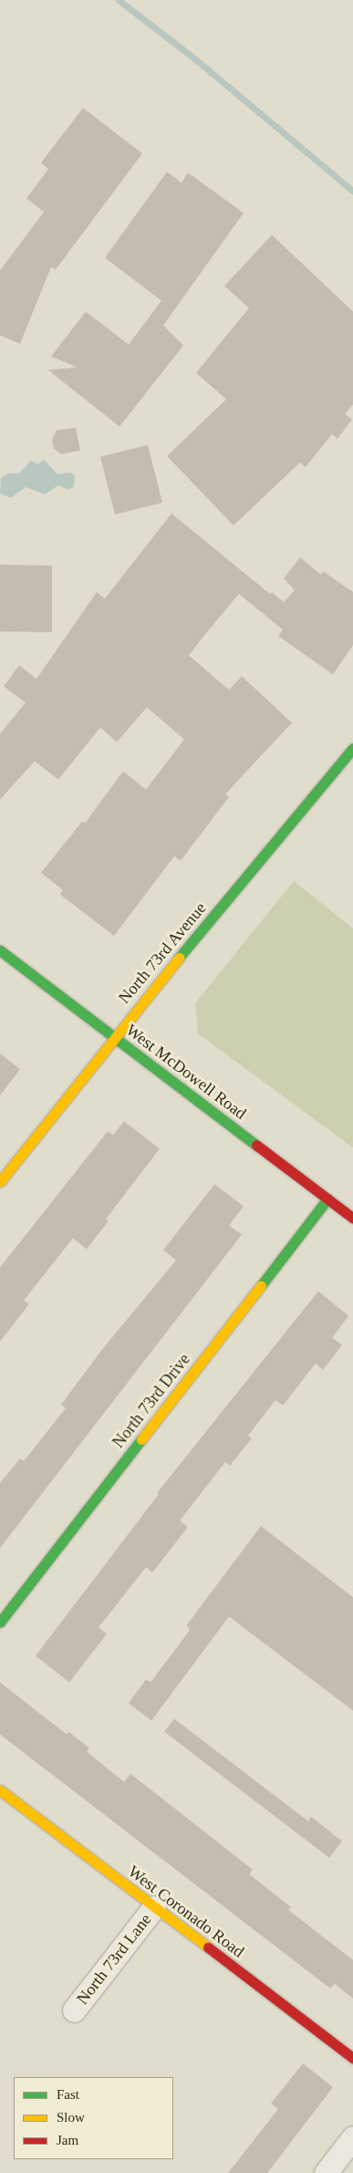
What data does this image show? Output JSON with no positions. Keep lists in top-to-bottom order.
{
  "streets": {
    "street": [
      "North 73rd Avenue",
      "West McDowell Road",
      "North 73rd Drive",
      "West Coronado Road",
      "North 73rd Lane"
    ]
  },
  "crossings": [
    ["North 73rd Avenue", "West McDowell Road"],
    ["West McDowell Road", "North 73rd Drive"],
    ["West Coronado Road", "North 73rd Lane"]
  ],
  "legend": ["Fast", "Slow", "Jam"]
}
